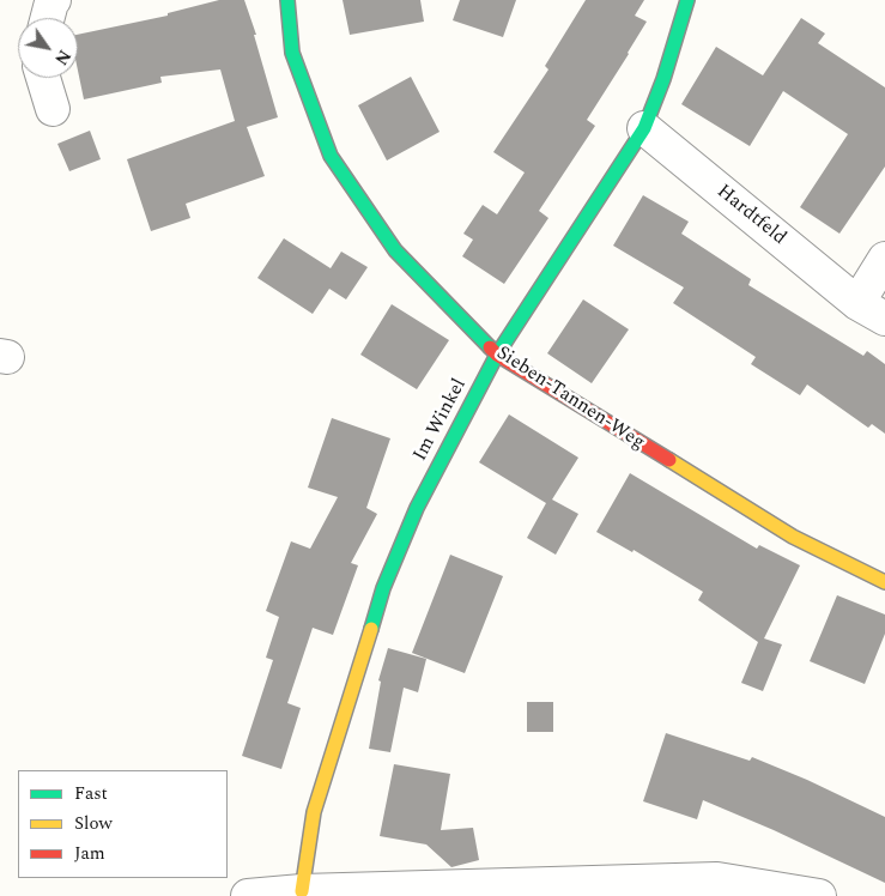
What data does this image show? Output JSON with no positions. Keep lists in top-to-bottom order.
{
  "streets": {
    "street": ["Hardtfeld", "Sieben-Tannen-Weg", "Im Winkel"]
  },
  "crossings": [
    ["Hardtfeld", "Im Winkel"],
    ["Sieben-Tannen-Weg", "Im Winkel"]
  ],
  "legend": ["Fast", "Slow", "Jam"],
  "north": "bottom right"
}
